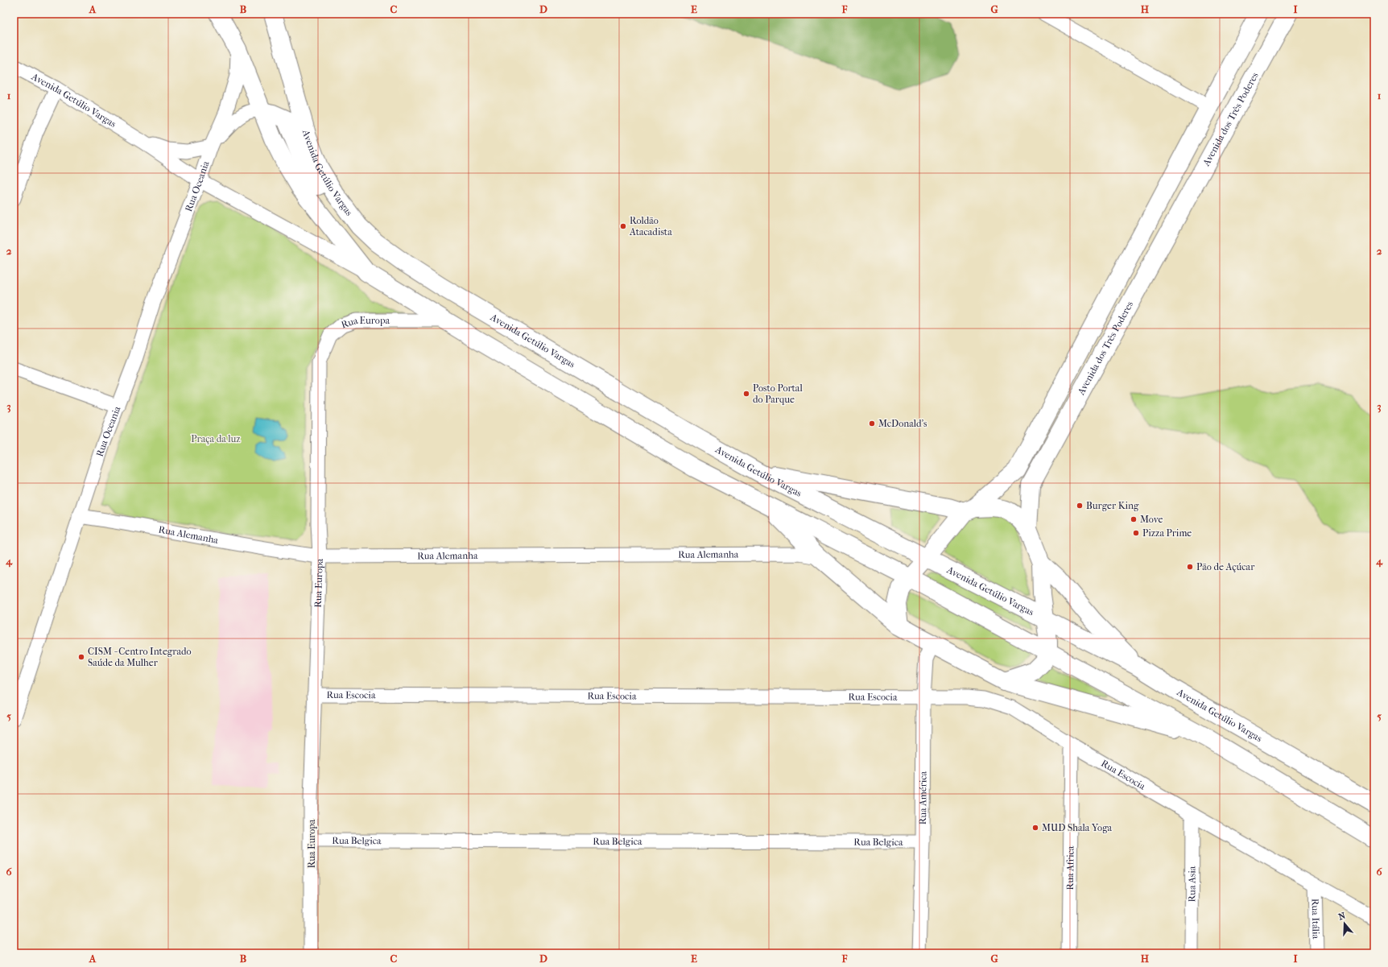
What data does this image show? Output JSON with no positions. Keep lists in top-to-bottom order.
{
  "streets": {
    "main road": ["Avenida Getúlio Vargas", "Avenida dos Três Poderes"],
    "street": [
      "Rua Oceania",
      "Rua Europa",
      "Rua Alemanha",
      "Rua Escocia",
      "Rua América",
      "Rua Belgica",
      "Rua Africa",
      "Rua Asia",
      "Rua Itália"
    ]
  },
  "crossings": [
    ["Avenida Getúlio Vargas", "Avenida dos Três Poderes"],
    ["Avenida Getúlio Vargas", "Rua Oceania"],
    ["Avenida Getúlio Vargas", "Rua Europa"],
    ["Rua Oceania", "Rua Alemanha"],
    ["Rua Europa", "Rua Alemanha"],
    ["Rua Europa", "Rua Escocia"],
    ["Rua Europa", "Rua Belgica"],
    ["Rua Escocia", "Rua América"],
    ["Rua Escocia", "Rua Africa"],
    ["Rua Escocia", "Rua Asia"],
    ["Rua Escocia", "Rua Itália"],
    ["Rua América", "Rua Belgica"]
  ],
  "parks": ["Praça da luz"],
  "places": [
    "Roldão Atacadista",
    "Posto Portal do Parque",
    "McDonald's",
    "Burger King",
    "Move",
    "Pizza Prime",
    "Pão de Açúcar",
    "CISM - Centro Integrado Saúde da Mulher",
    "MUD Shala Yoga"
  ],
  "north": "top",
  "grid": {
    "columns": [
      "A",
      "B",
      "C",
      "D",
      "E",
      "F",
      "G",
      "H",
      "I"
    ],
    "rows": [
      "1",
      "2",
      "3",
      "4",
      "5",
      "6"
    ]
  }
}
